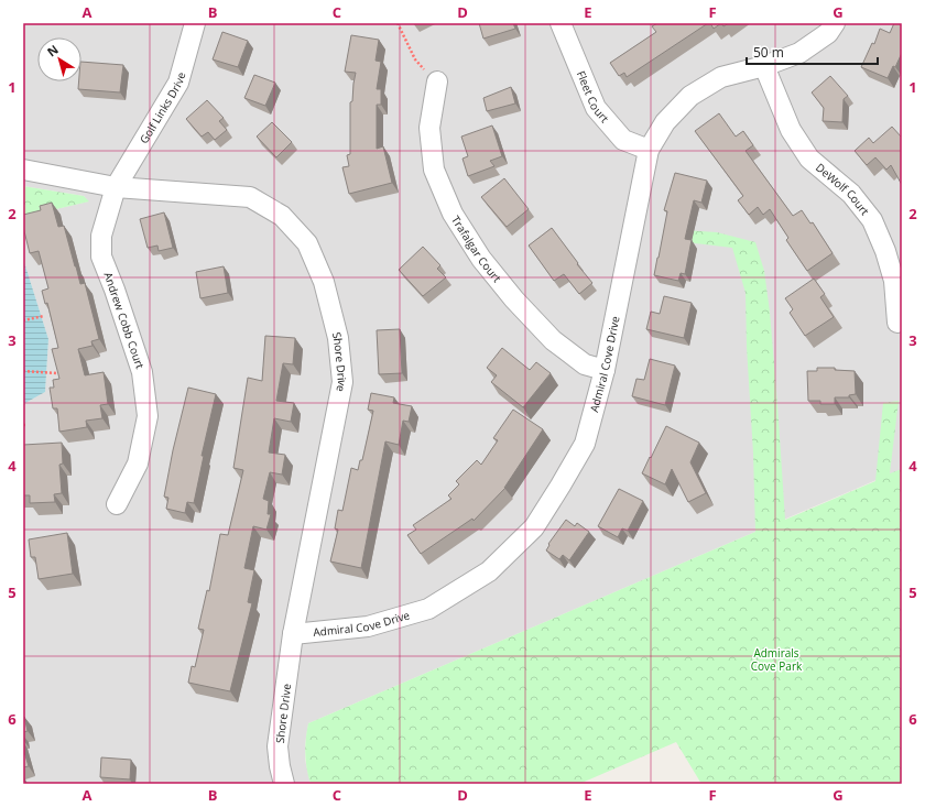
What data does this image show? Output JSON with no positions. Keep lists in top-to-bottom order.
{
  "streets": {
    "street": [
      "Fleet Court",
      "Golf Links Drive",
      "DeWolf Court",
      "Trafalgar Court",
      "Andrew Cobb Court",
      "Shore Drive",
      "Admiral Cove Drive"
    ]
  },
  "crossings": [
    ["Fleet Court", "Admiral Cove Drive"],
    ["Golf Links Drive", "Andrew Cobb Court"],
    ["Golf Links Drive", "Shore Drive"],
    ["DeWolf Court", "Admiral Cove Drive"],
    ["Trafalgar Court", "Admiral Cove Drive"],
    ["Andrew Cobb Court", "Shore Drive"],
    ["Shore Drive", "Admiral Cove Drive"]
  ],
  "parks": ["Admirals Cove Park"],
  "scale_bar": "50 m",
  "north": "top left",
  "grid": {
    "columns": [
      "A",
      "B",
      "C",
      "D",
      "E",
      "F",
      "G"
    ],
    "rows": [
      "1",
      "2",
      "3",
      "4",
      "5",
      "6"
    ]
  }
}
